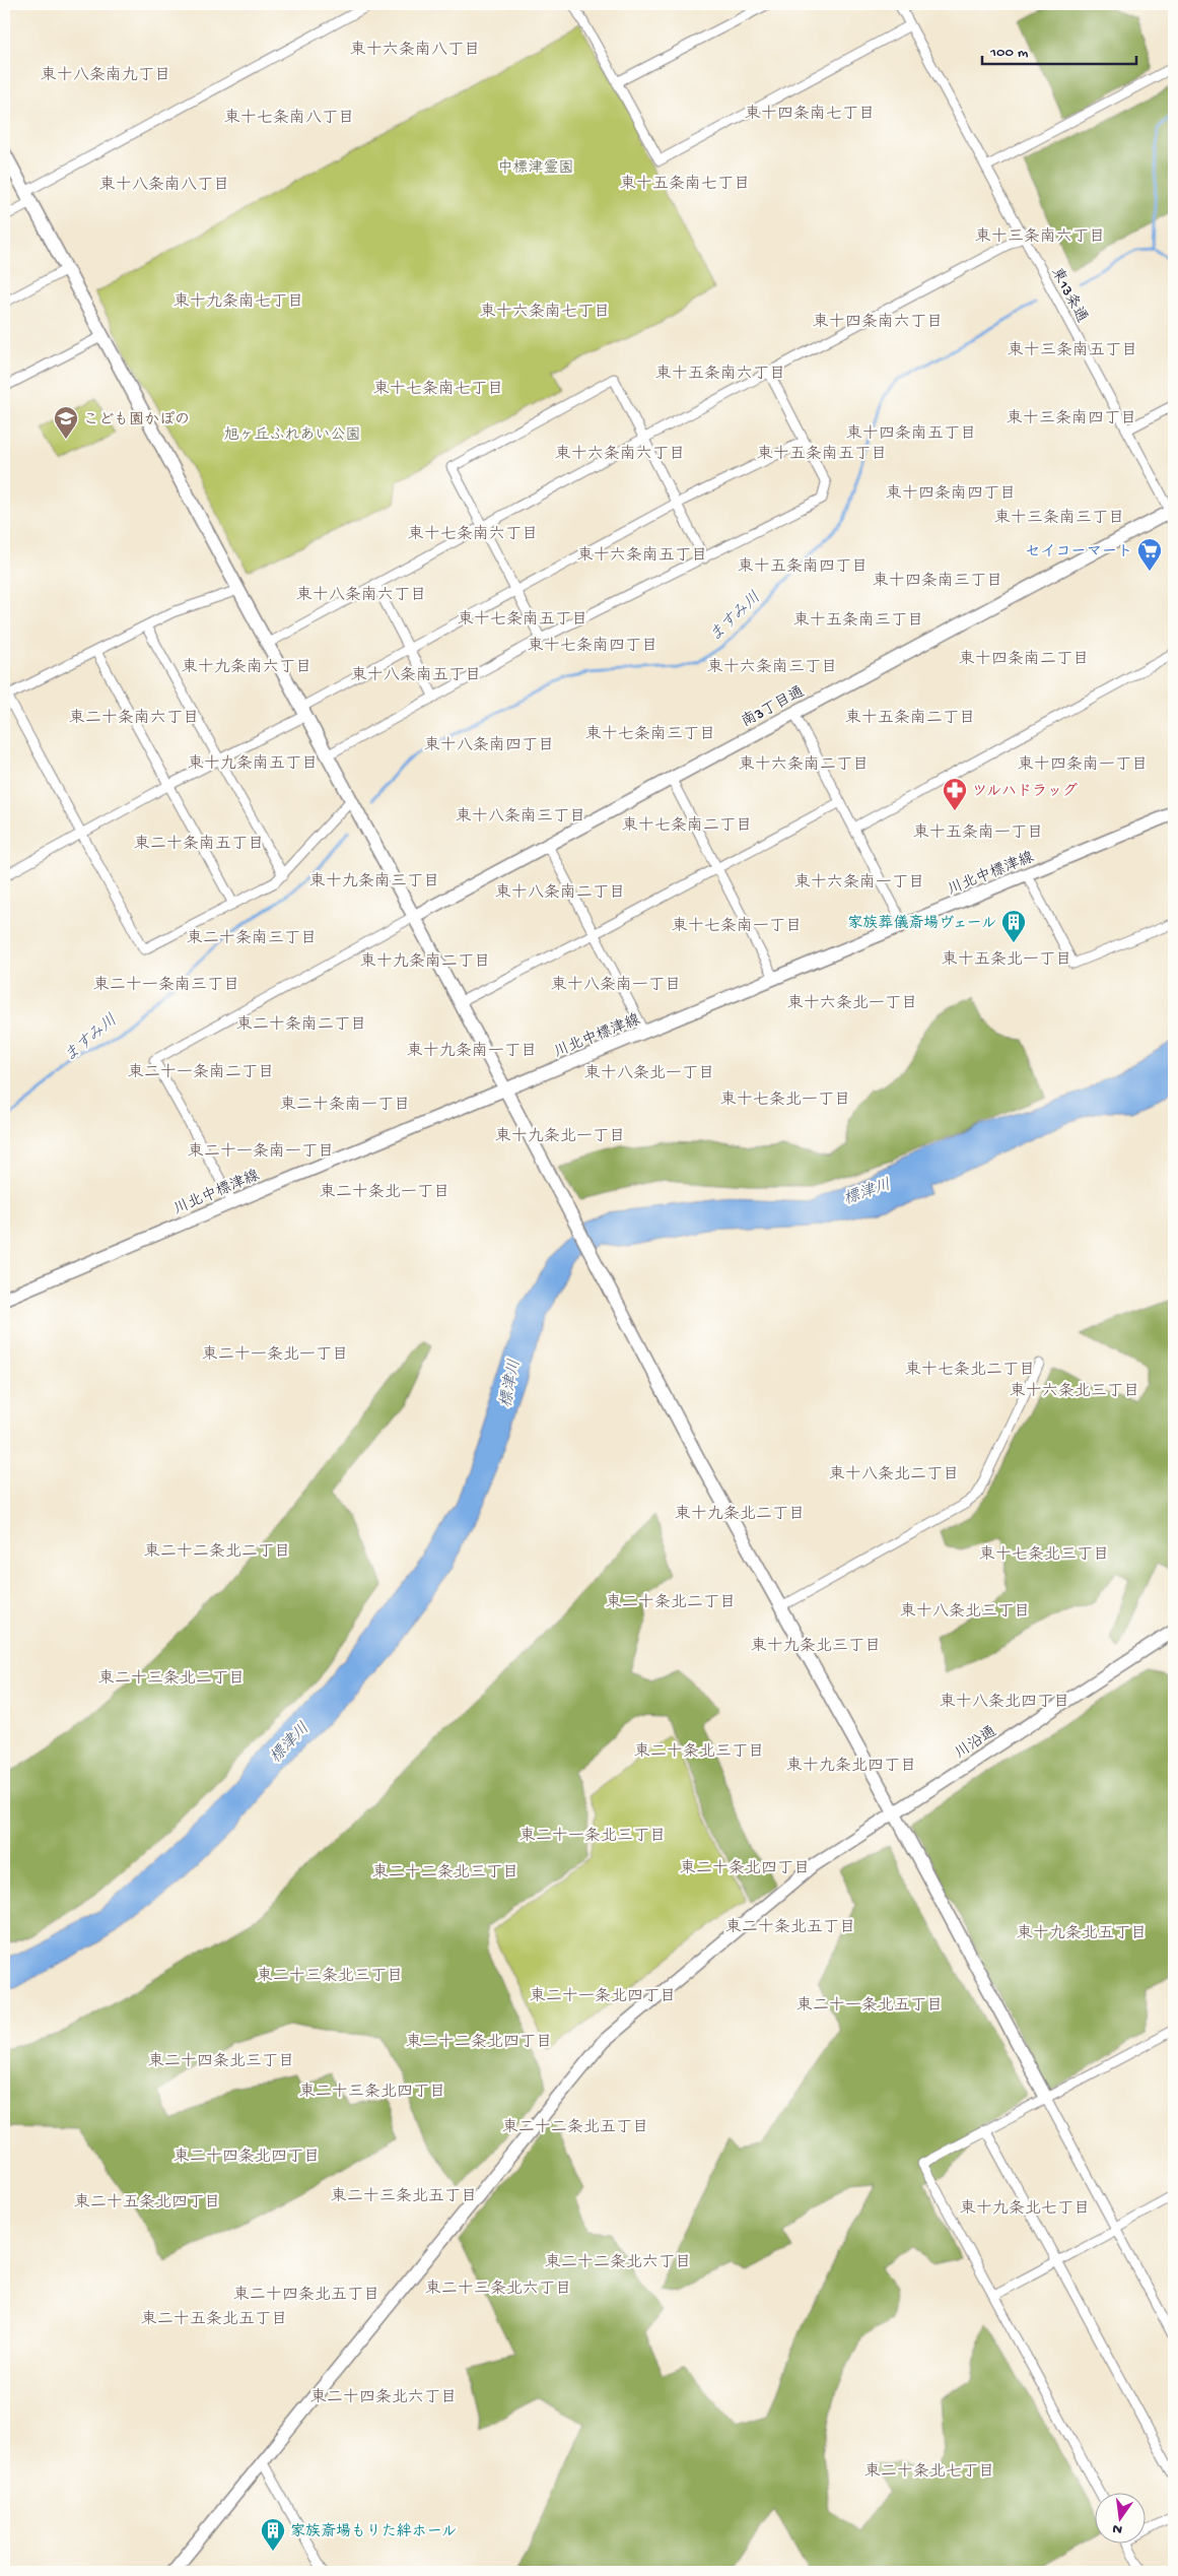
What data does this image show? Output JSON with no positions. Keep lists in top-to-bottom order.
{
  "streets": {
    "street": [
      "東13条通",
      "南3丁目通",
      "川北中標津線",
      "川沿通"
    ]
  },
  "crossings": [
    ["東13条通", "南3丁目通"]
  ],
  "districts": [
    "東十六条南八丁目",
    "東十八条南九丁目",
    "東十四条南七丁目",
    "東十七条南八丁目",
    "東十五条南七丁目",
    "東十八条南八丁目",
    "東十三条南六丁目",
    "東十九条南七丁目",
    "東十六条南七丁目",
    "東十四条南六丁目",
    "東十三条南五丁目",
    "東十五条南六丁目",
    "東十七条南七丁目",
    "東十三条南四丁目",
    "東十四条南五丁目",
    "東十六条南六丁目",
    "東十五条南五丁目",
    "東十四条南四丁目",
    "東十三条南三丁目",
    "東十七条南六丁目",
    "東十六条南五丁目",
    "東十五条南四丁目",
    "東十四条南三丁目",
    "東十八条南六丁目",
    "東十七条南五丁目",
    "東十五条南三丁目",
    "東十七条南四丁目",
    "東十四条南二丁目",
    "東十九条南六丁目",
    "東十六条南三丁目",
    "東十八条南五丁目",
    "東二十条南六丁目",
    "東十五条南二丁目",
    "東十七条南三丁目",
    "東十八条南四丁目",
    "東十九条南五丁目",
    "東十六条南二丁目",
    "東十四条南一丁目",
    "東十八条南三丁目",
    "東十七条南二丁目",
    "東十五条南一丁目",
    "東二十条南五丁目",
    "東十九条南三丁目",
    "東十六条南一丁目",
    "東十八条南二丁目",
    "東十七条南一丁目",
    "東二十条南三丁目",
    "東十五条北一丁目",
    "東十九条南二丁目",
    "東二十一条南三丁目",
    "東十八条南一丁目",
    "東十六条北一丁目",
    "東二十条南二丁目",
    "東十九条南一丁目",
    "東二十一条南二丁目",
    "東十八条北一丁目",
    "東十七条北一丁目",
    "東二十条南一丁目",
    "東十九条北一丁目",
    "東二十一条南一丁目",
    "東二十条北一丁目",
    "東二十一条北一丁目",
    "東十七条北二丁目",
    "東十六条北三丁目",
    "東十八条北二丁目",
    "東十九条北二丁目",
    "東二十二条北二丁目",
    "東十七条北三丁目",
    "東二十条北二丁目",
    "東十八条北三丁目",
    "東十九条北三丁目",
    "東二十三条北二丁目",
    "東十八条北四丁目",
    "東二十条北三丁目",
    "東十九条北四丁目",
    "東二十一条北三丁目",
    "東二十条北四丁目",
    "東二十二条北三丁目",
    "東二十条北五丁目",
    "東十九条北五丁目",
    "東二十三条北三丁目",
    "東二十一条北四丁目",
    "東二十一条北五丁目",
    "東二十二条北四丁目",
    "東二十四条北三丁目",
    "東二十三条北四丁目",
    "東二十二条北五丁目",
    "東二十四条北四丁目",
    "東二十三条北五丁目",
    "東二十五条北四丁目",
    "東十九条北七丁目",
    "東二十二条北六丁目",
    "東二十三条北六丁目",
    "東二十四条北五丁目",
    "東二十五条北五丁目",
    "東二十四条北六丁目",
    "東二十条北七丁目"
  ],
  "water": ["ますみ川", "標津川"],
  "parks": ["中標津霊園", "旭ヶ丘ふれあい公園"],
  "places": {
    "school or university": ["こども園かぽの"],
    "supermarket": ["セイコーマート"],
    "pharmacy": ["ツルハドラッグ"],
    "building": ["家族葬儀斎場ヴェール", "家族斎場もりた絆ホール"]
  },
  "scale_bar": "100 m",
  "north": "bottom"
}
